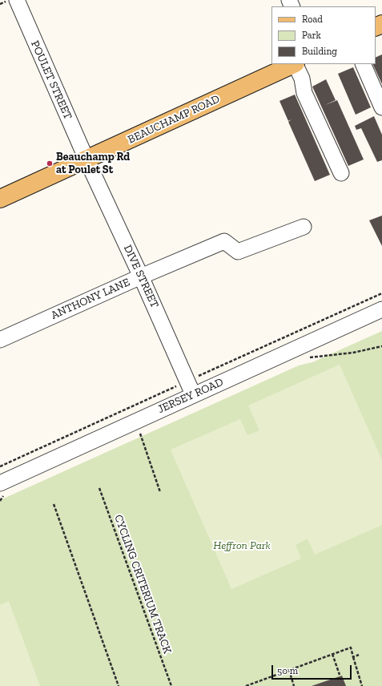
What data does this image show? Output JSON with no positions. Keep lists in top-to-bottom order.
{
  "streets": {
    "main road": ["BEAUCHAMP ROAD"],
    "street": [
      "POULET STREET",
      "DIVE STREET",
      "ANTHONY LANE",
      "JERSEY ROAD"
    ],
    "path": ["CYCLING CRITERIUM TRACK"]
  },
  "crossings": [
    ["POULET STREET", "BEAUCHAMP ROAD"],
    ["POULET STREET", "DIVE STREET"],
    ["BEAUCHAMP ROAD", "DIVE STREET"],
    ["DIVE STREET", "ANTHONY LANE"],
    ["DIVE STREET", "JERSEY ROAD"]
  ],
  "parks": ["Heffron Park"],
  "places": ["Beauchamp Rd at Poulet St"],
  "legend": ["Road", "Park", "Building"],
  "scale_bar": "50 m"
}
